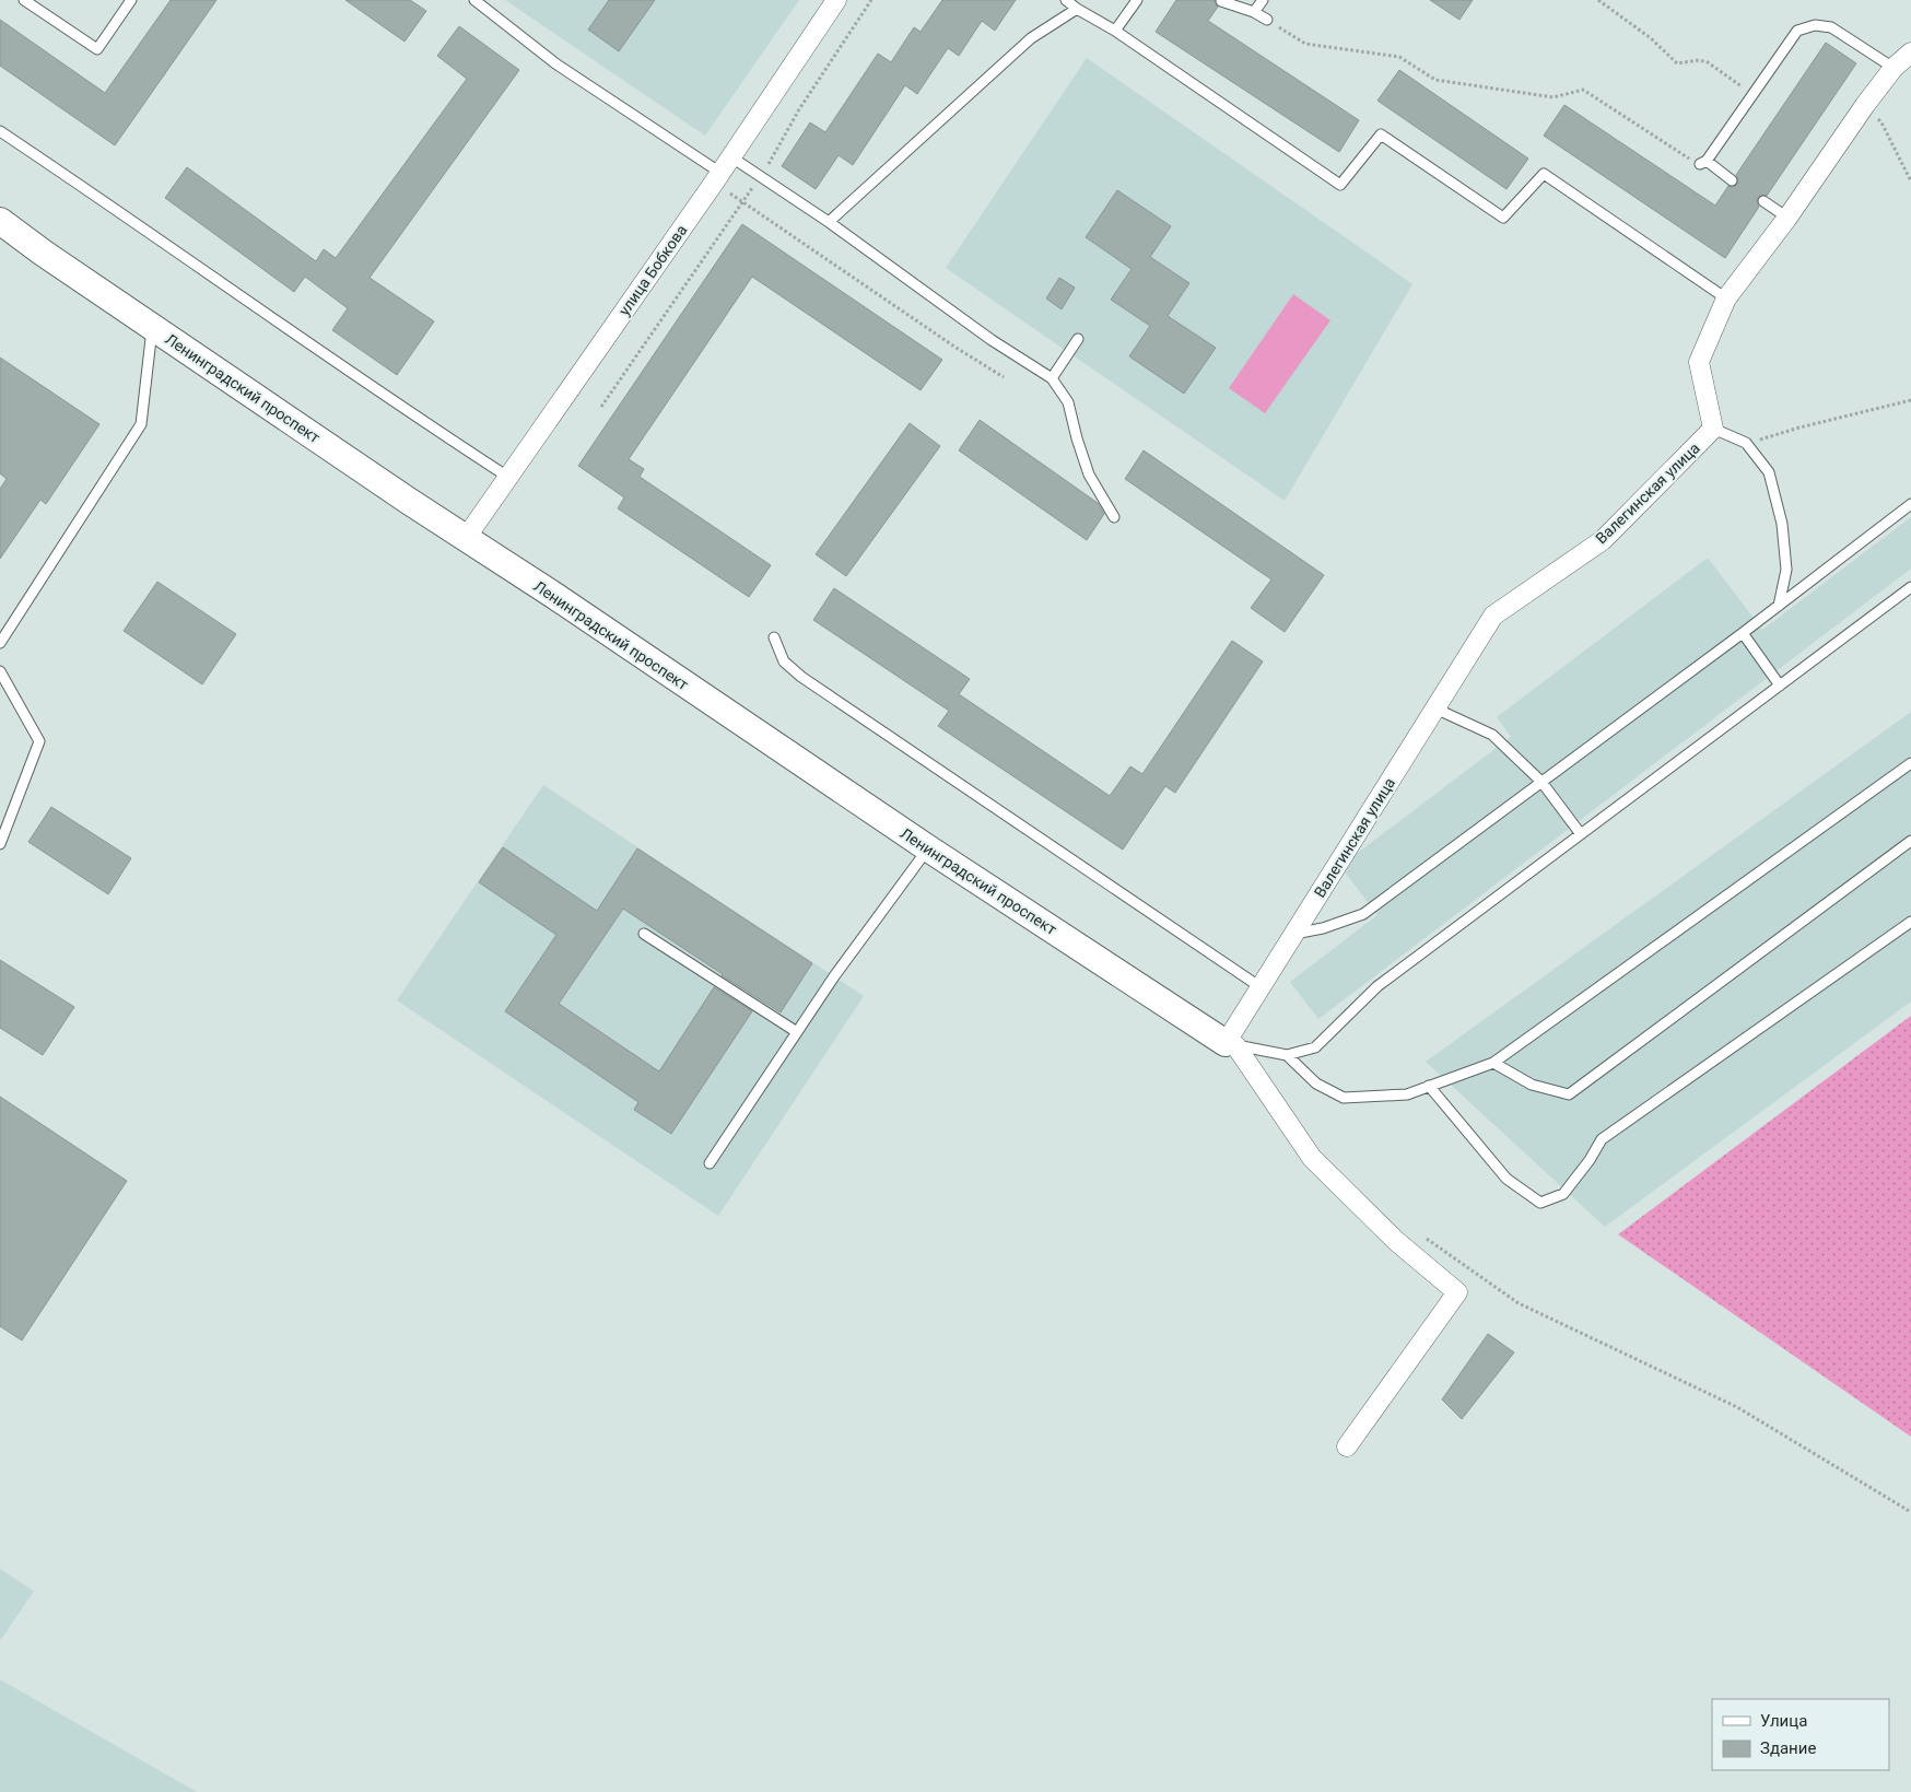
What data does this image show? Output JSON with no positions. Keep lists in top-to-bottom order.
{
  "streets": {
    "street": ["улица Бобкова", "Ленинградский проспект", "Валегинская улица"]
  },
  "crossings": [
    ["улица Бобкова", "Ленинградский проспект"],
    ["Ленинградский проспект", "Валегинская улица"]
  ],
  "legend": ["Улица", "Здание"]
}
